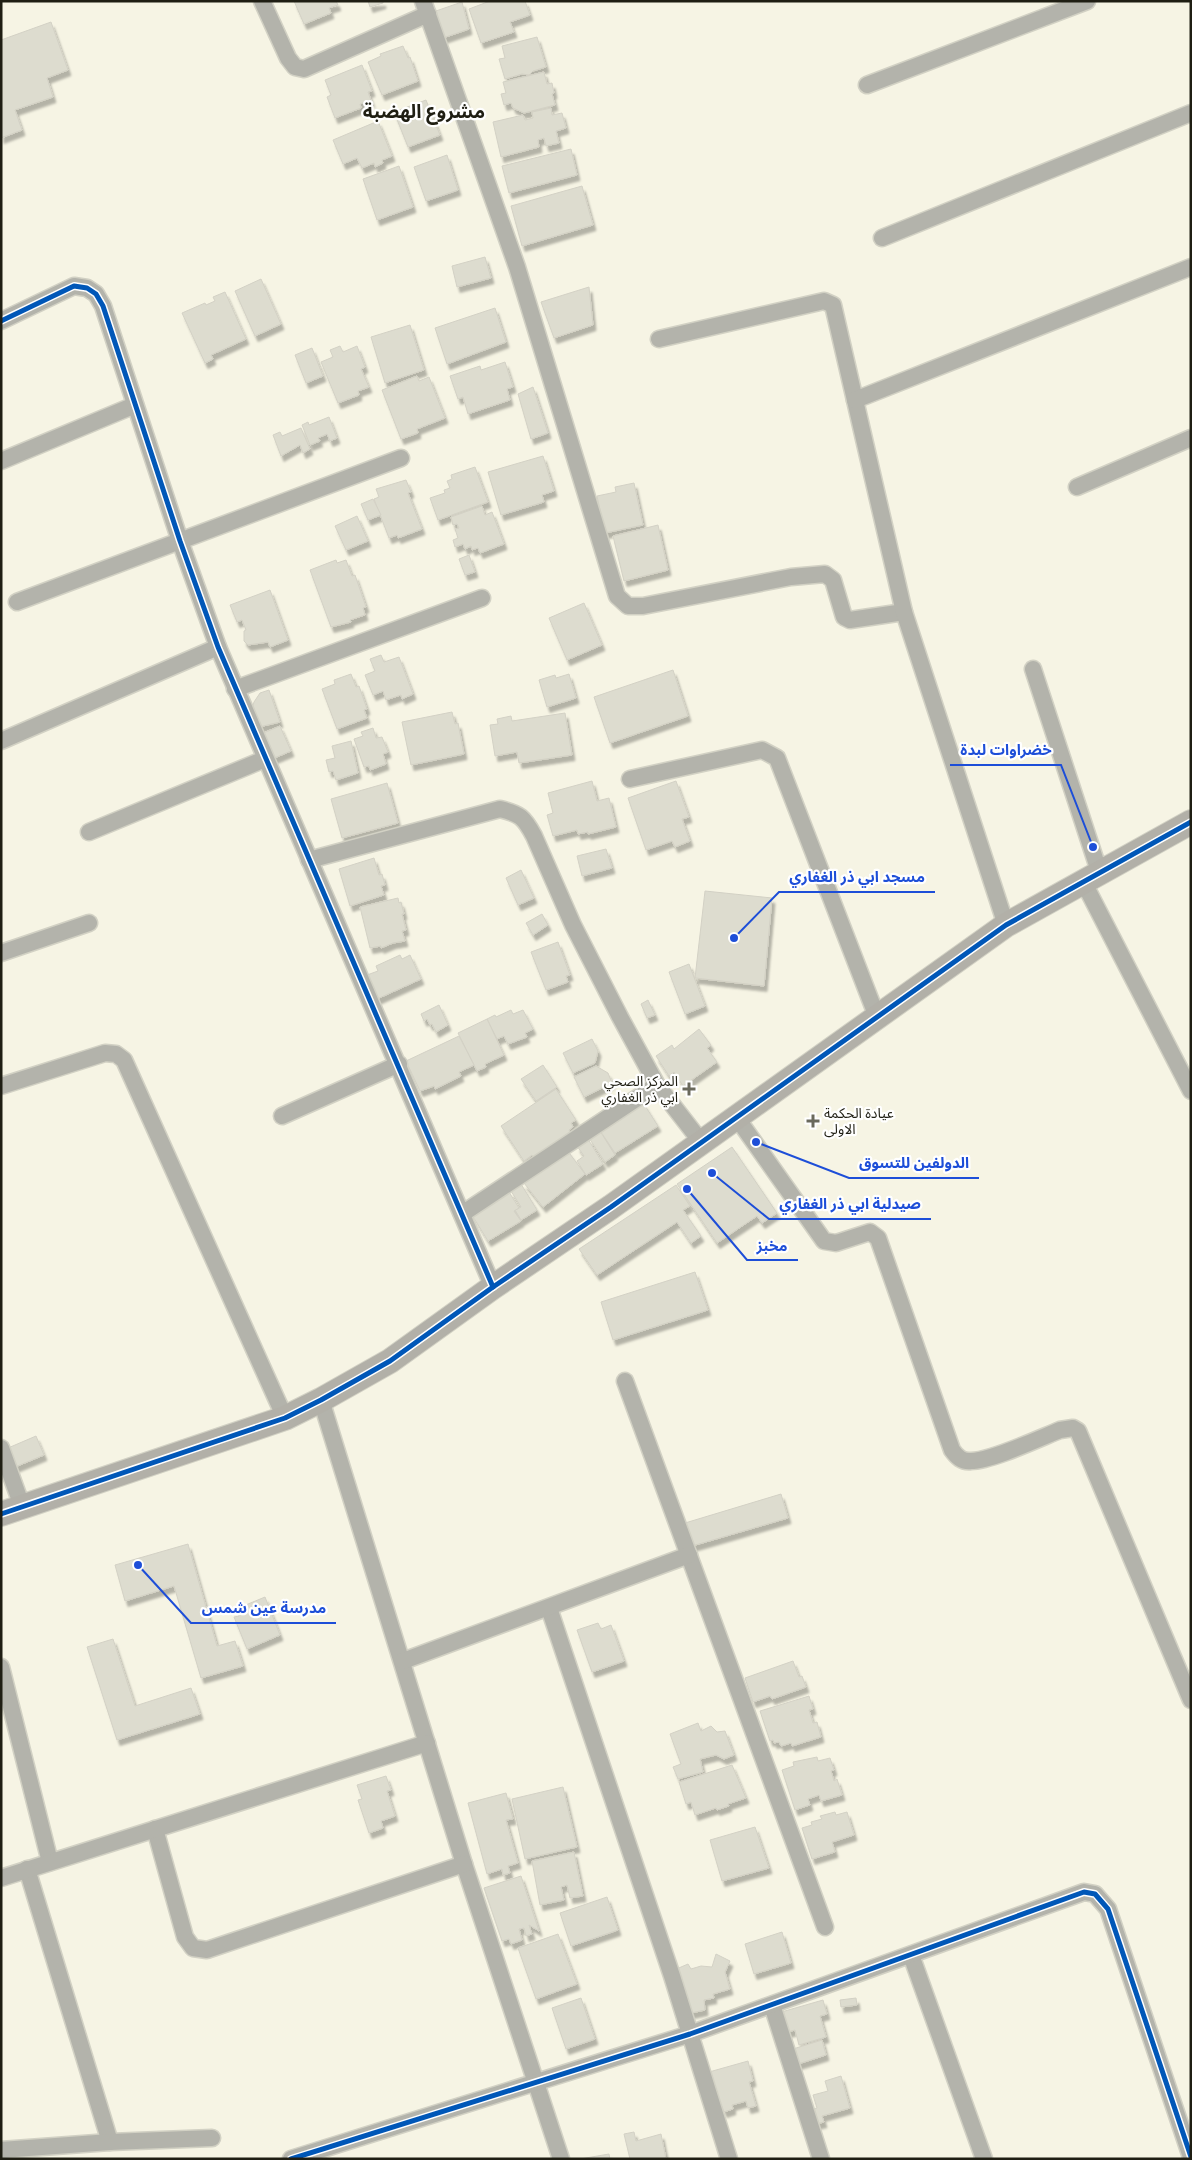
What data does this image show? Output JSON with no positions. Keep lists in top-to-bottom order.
{
  "districts": ["مشروع الهضبة"],
  "places": {
    "other": [
      "خضراوات لبدة",
      "مسجد ابي ذر الغفاري",
      "الدولفين للتسوق",
      "صيدلية ابي ذر الغفاري",
      "مخبز",
      "مدرسة عين شمس"
    ],
    "health": ["المركز الصحي ابي ذر الغفاري", "عيادة الحكمة الاولى"]
  }
}
